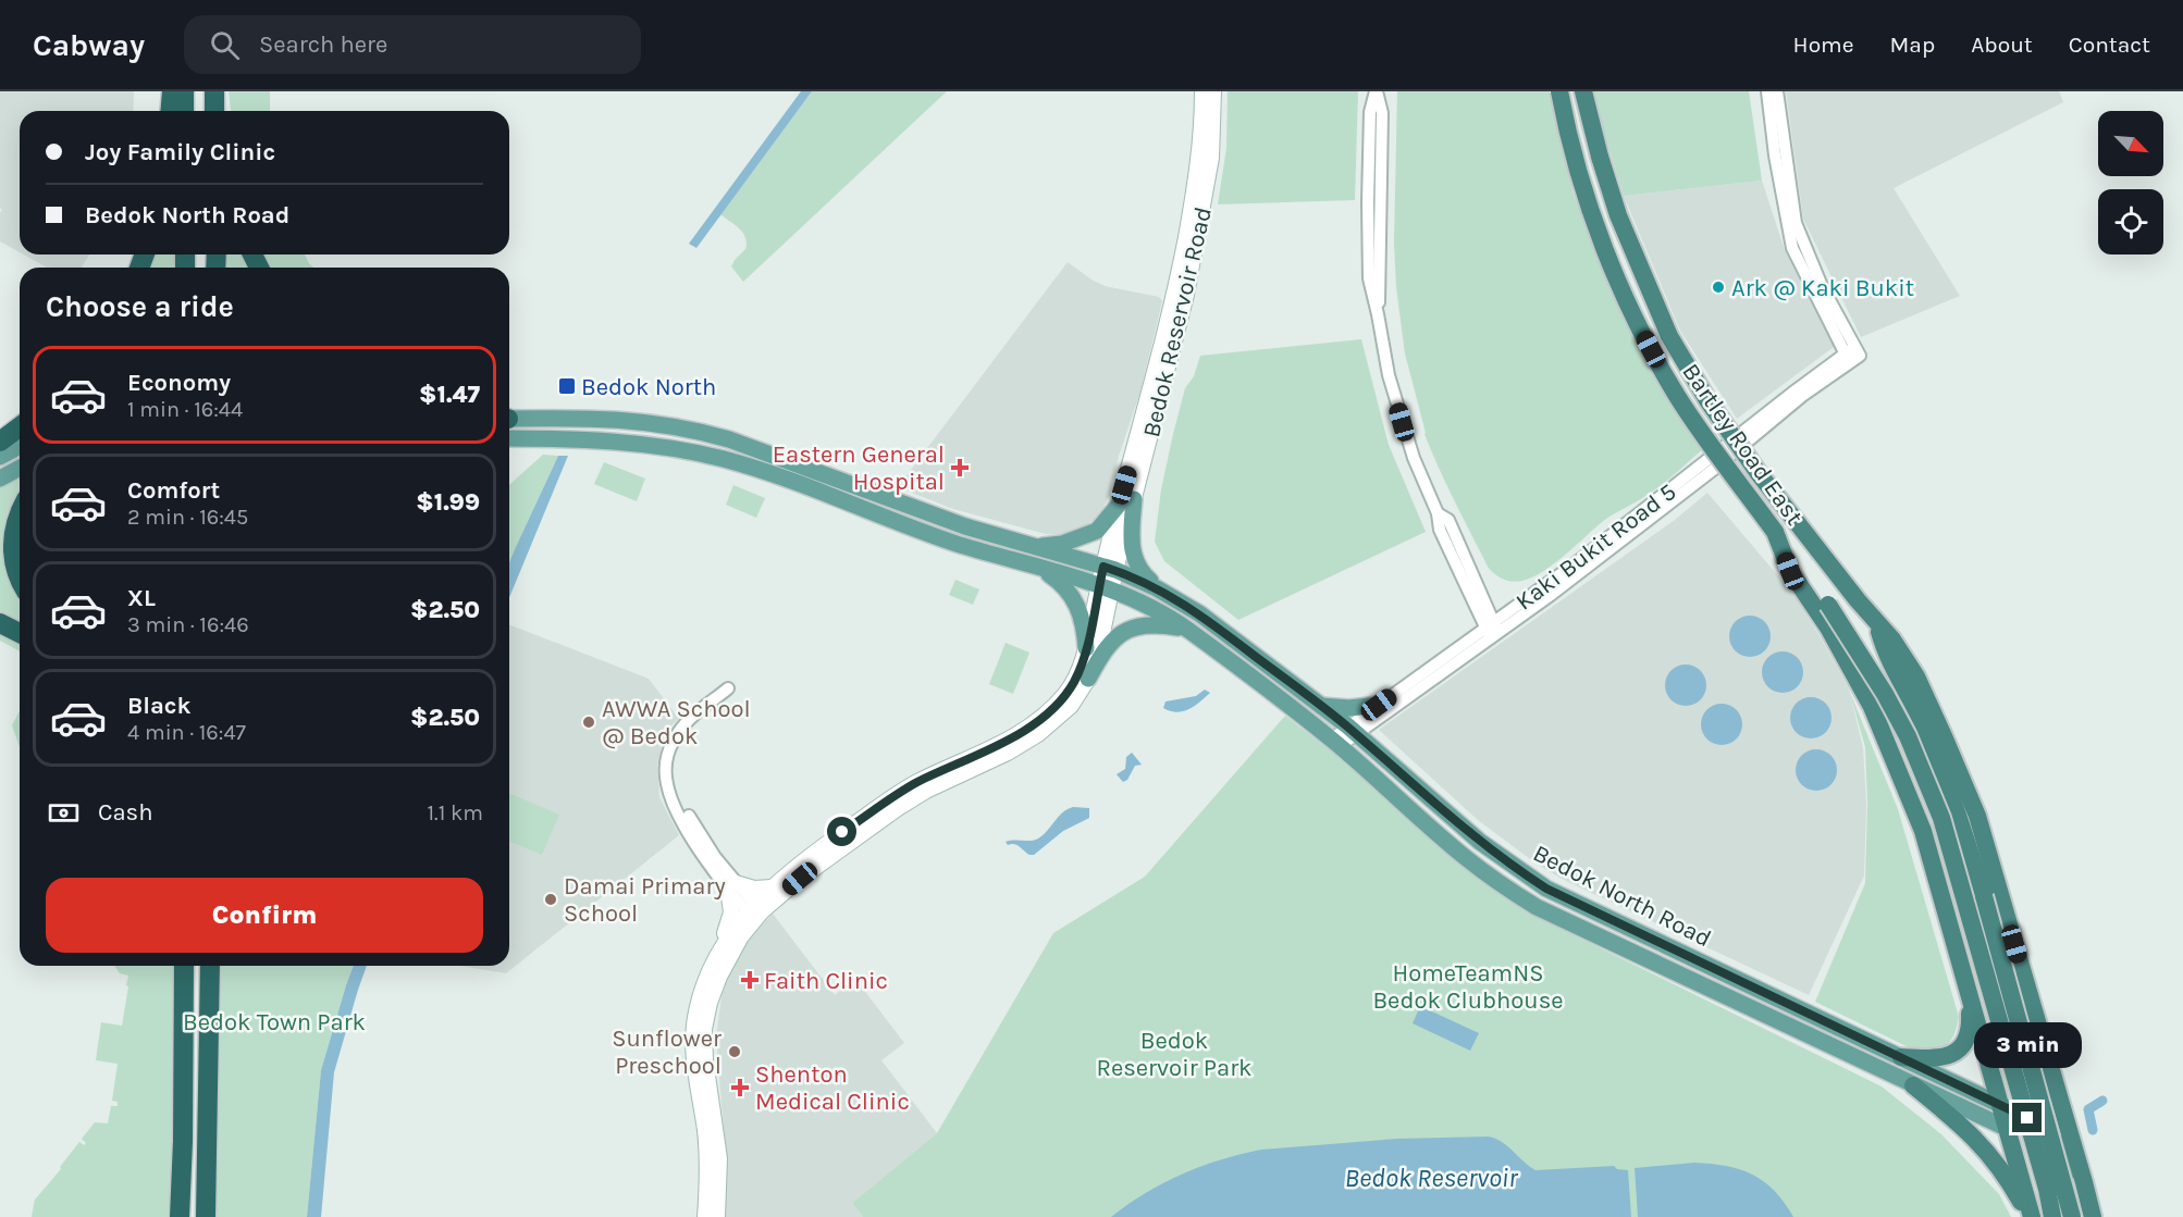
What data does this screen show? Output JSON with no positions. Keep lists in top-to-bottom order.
{
  "streets": {
    "highway": ["Bartley Road East"],
    "main road": ["Bedok Reservoir Road", "Bedok North Road"],
    "street": ["Kaki Bukit Road 5"]
  },
  "crossings": [
    ["Bedok Reservoir Road", "Bedok North Road"],
    ["Kaki Bukit Road 5", "Bedok North Road"]
  ],
  "water": ["Bedok Reservoir"],
  "parks": ["HomeTeamNS Bedok Clubhouse", "Bedok Town Park", "Bedok Reservoir Park"],
  "places": {
    "other": [
      "Ark @ Kaki Bukit",
      "AWWA School @ Bedok",
      "Damai Primary School",
      "Sunflower Preschool"
    ],
    "transit": ["Bedok North"],
    "health": ["Eastern General Hospital", "Faith Clinic", "Shenton Medical Clinic"]
  },
  "north": "bottom right",
  "page": {
    "header": "Cabway",
    "search": "Search here",
    "nav": [
      "Home",
      "Map",
      "About",
      "Contact"
    ],
    "banner": ["Joy Family Clinic", "Bedok North Road"],
    "heading": "Choose a ride",
    "list": [
      {
        "name": "Economy",
        "note": "1 min · 16:44",
        "value": "$1.47"
      },
      {
        "name": "Comfort",
        "note": "2 min · 16:45",
        "value": "$1.99"
      },
      {
        "name": "XL",
        "note": "3 min · 16:46",
        "value": "$2.50"
      },
      {
        "name": "Black",
        "note": "4 min · 16:47",
        "value": "$2.50"
      }
    ],
    "pay": ["Cash", "1.1 km"],
    "buttons": "Confirm",
    "bubble": "3 min"
  }
}
